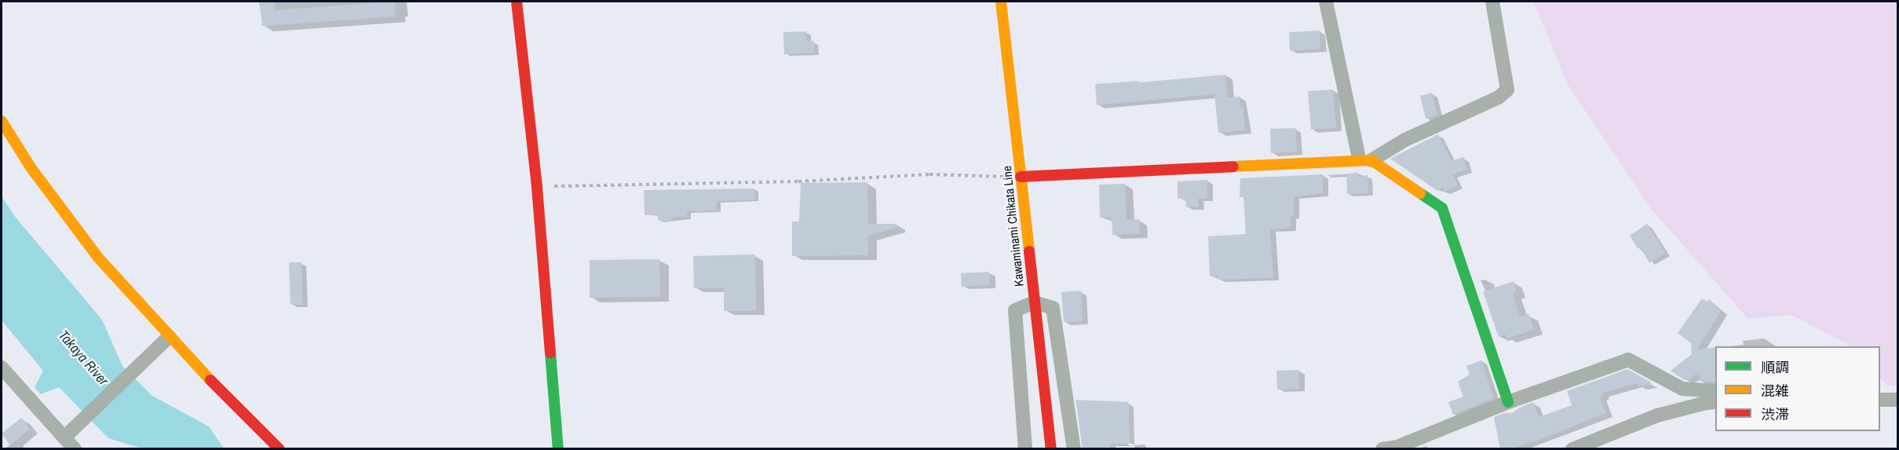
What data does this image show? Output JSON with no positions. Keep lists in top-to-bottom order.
{
  "streets": {
    "street": ["Kawaminami Chikata Line"]
  },
  "water": ["Takaya River"],
  "legend": ["順調", "混雑", "渋滞"]
}
